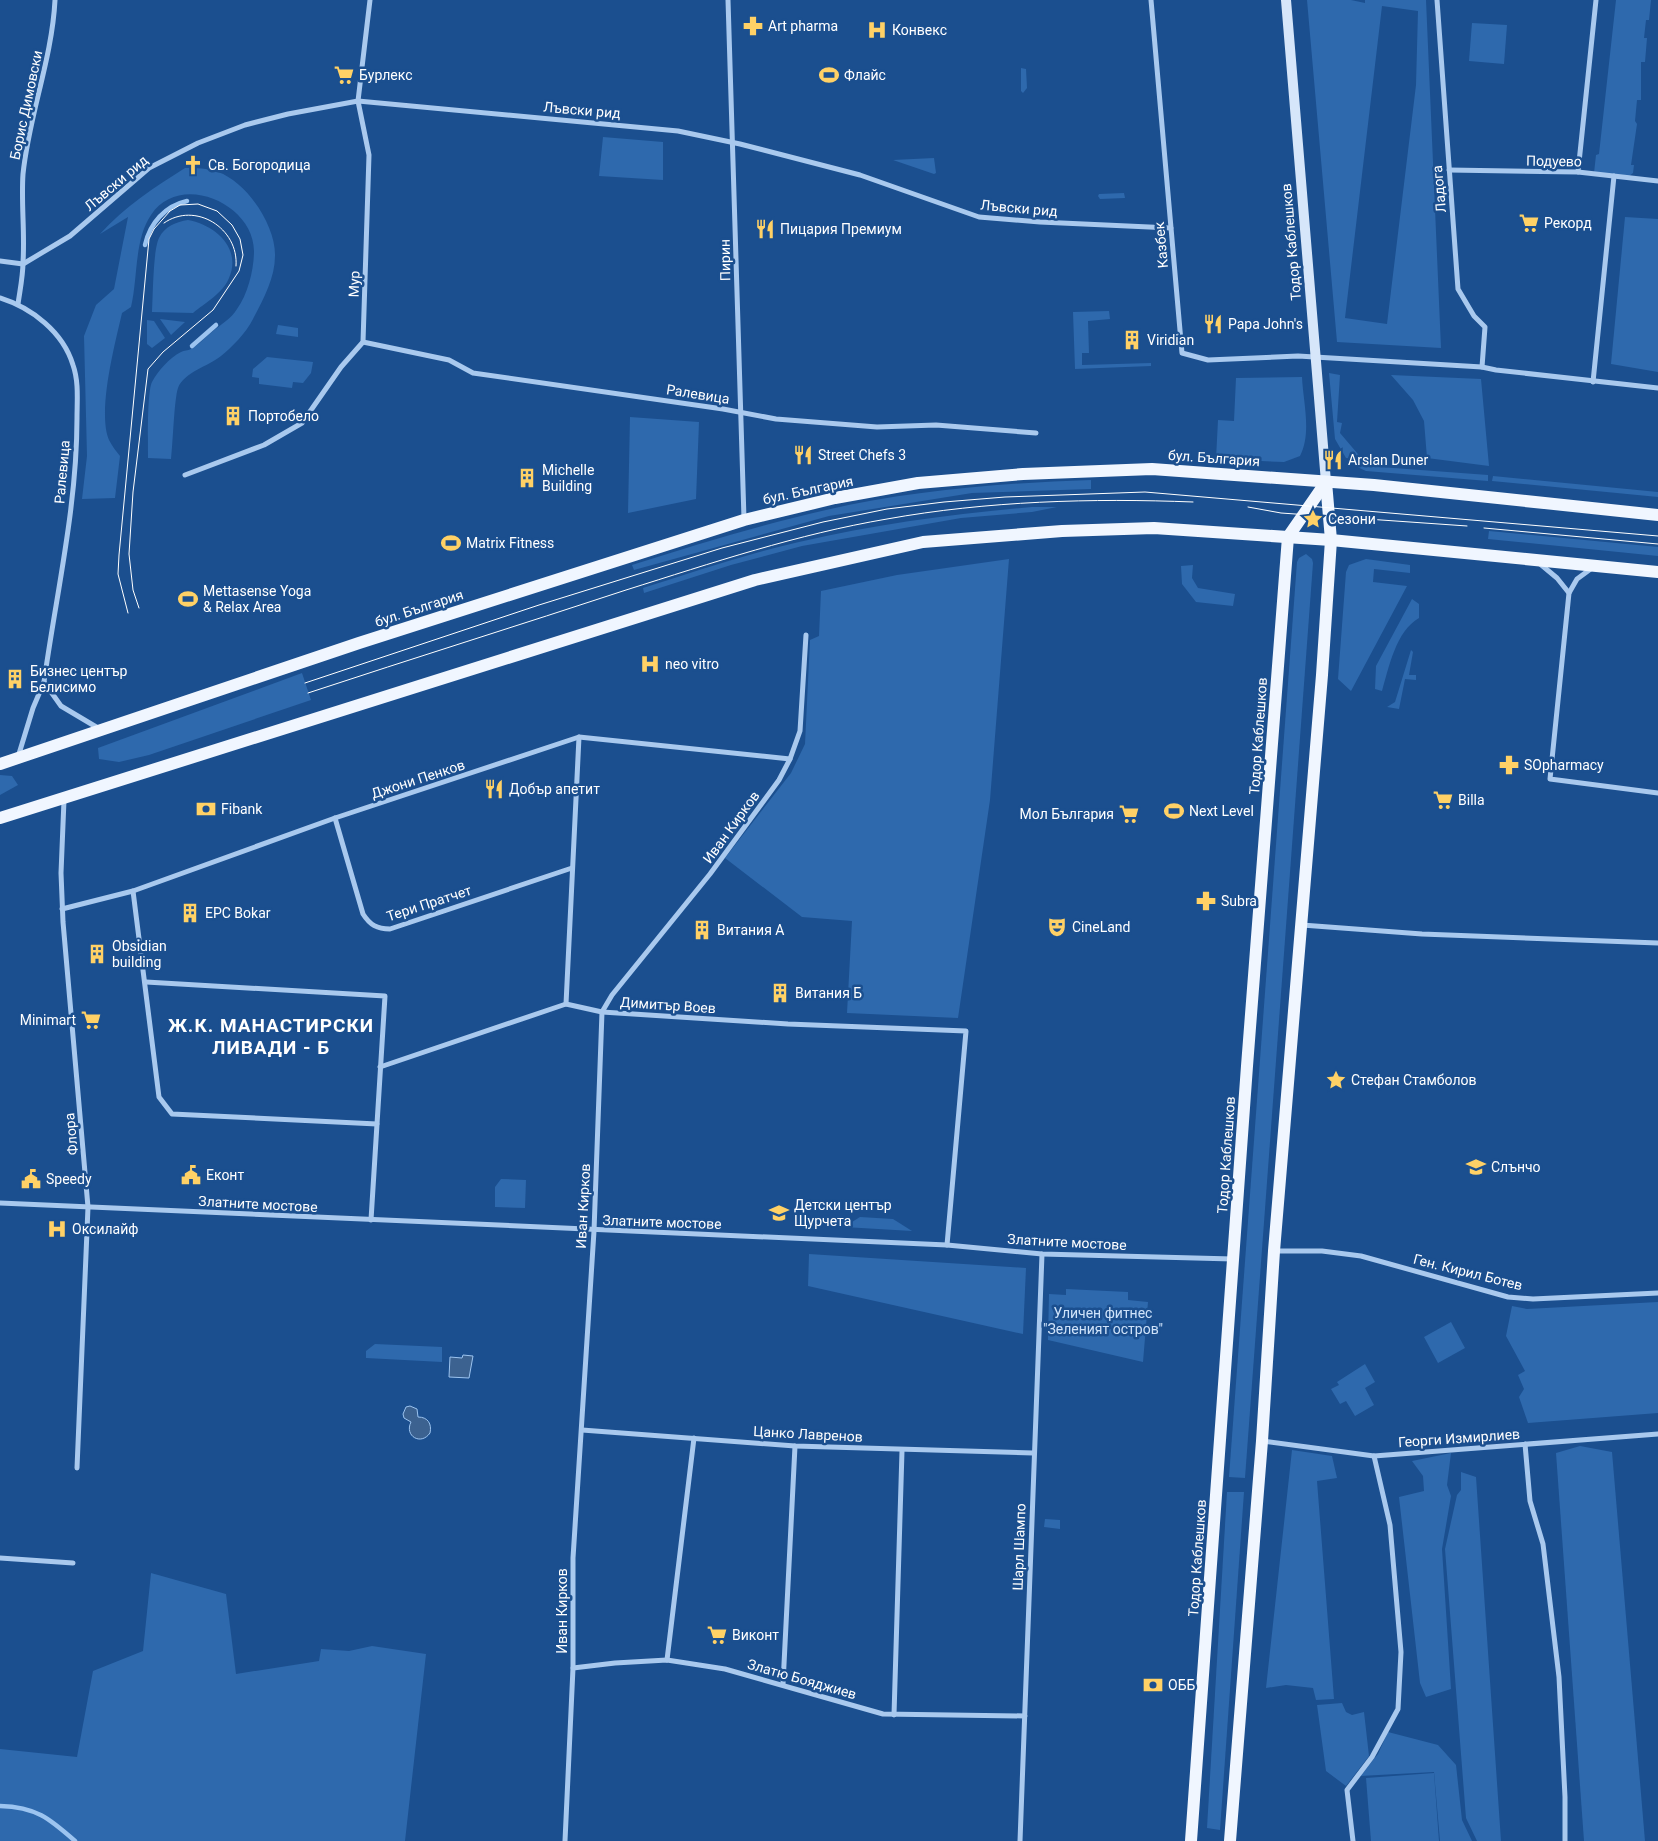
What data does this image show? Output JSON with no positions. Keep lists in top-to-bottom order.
{
  "streets": {
    "main road": ["Тодор Каблешков", "бул. България"],
    "street": [
      "Борис Димовски",
      "Лъвски рид",
      "Подуево",
      "Ладога",
      "Казбек",
      "Пирин",
      "Мур",
      "Ралевица",
      "Джони Пенков",
      "Иван Кирков",
      "Тери Пратчет",
      "Димитър Воев",
      "Флора",
      "Златните мостове",
      "Ген. Кирил Ботев",
      "Цанко Лавренов",
      "Георги Измирлиев",
      "Шарл Шампо",
      "Златю Бояджиев"
    ]
  },
  "crossings": [
    ["Борис Димовски", "Лъвски рид"],
    ["Борис Димовски", "Ралевица"],
    ["Лъвски рид", "Казбек"],
    ["Лъвски рид", "Пирин"],
    ["Лъвски рид", "Мур"],
    ["Подуево", "Ладога"],
    ["Тодор Каблешков", "Казбек"],
    ["Тодор Каблешков", "бул. България"],
    ["Тодор Каблешков", "Златните мостове"],
    ["Тодор Каблешков", "Ген. Кирил Ботев"],
    ["Тодор Каблешков", "Георги Измирлиев"],
    ["Пирин", "Ралевица"],
    ["Пирин", "бул. България"],
    ["Мур", "Ралевица"],
    ["Ралевица", "бул. България"],
    ["Джони Пенков", "Иван Кирков"],
    ["Джони Пенков", "Тери Пратчет"],
    ["Джони Пенков", "Флора"],
    ["Иван Кирков", "Димитър Воев"],
    ["Иван Кирков", "Златните мостове"],
    ["Иван Кирков", "Цанко Лавренов"],
    ["Иван Кирков", "Златю Бояджиев"],
    ["Димитър Воев", "Златните мостове"],
    ["Флора", "Златните мостове"],
    ["Златните мостове", "Шарл Шампо"],
    ["Цанко Лавренов", "Шарл Шампо"],
    ["Шарл Шампо", "Златю Бояджиев"]
  ],
  "districts": ["Ж.К. МАНАСТИРСКИ ЛИВАДИ - Б"],
  "parks": ["Уличен фитнес \"Зеленият остров\""],
  "places": {
    "pharmacy": ["Art pharma", "SOpharmacy", "Subra"],
    "hospital": ["Конвекс", "neo vitro", "Оксилайф"],
    "supermarket": [
      "Бурлекс",
      "Рекорд",
      "Billa",
      "Мол България",
      "Minimart",
      "Виконт"
    ],
    "sports": [
      "Флайс",
      "Matrix Fitness",
      "Mettasense Yoga & Relax Area",
      "Next Level"
    ],
    "church": ["Св. Богородица"],
    "restaurant": [
      "Пицария Премиум",
      "Papa John's",
      "Street Chefs 3",
      "Arslan Duner",
      "Добър апетит"
    ],
    "building": [
      "Viridian",
      "Портобело",
      "Michelle Building",
      "Бизнес център Белисимо",
      "EPC Bokar",
      "Витания А",
      "Obsidian building",
      "Витания Б"
    ],
    "place": ["Сезони", "Стефан Стамболов"],
    "bank": ["Fibank", "ОББ"],
    "theatre": ["CineLand"],
    "school or university": ["Слънчо", "Детски център Щурчета"],
    "public building": ["Еконт", "Speedy"]
  }
}
